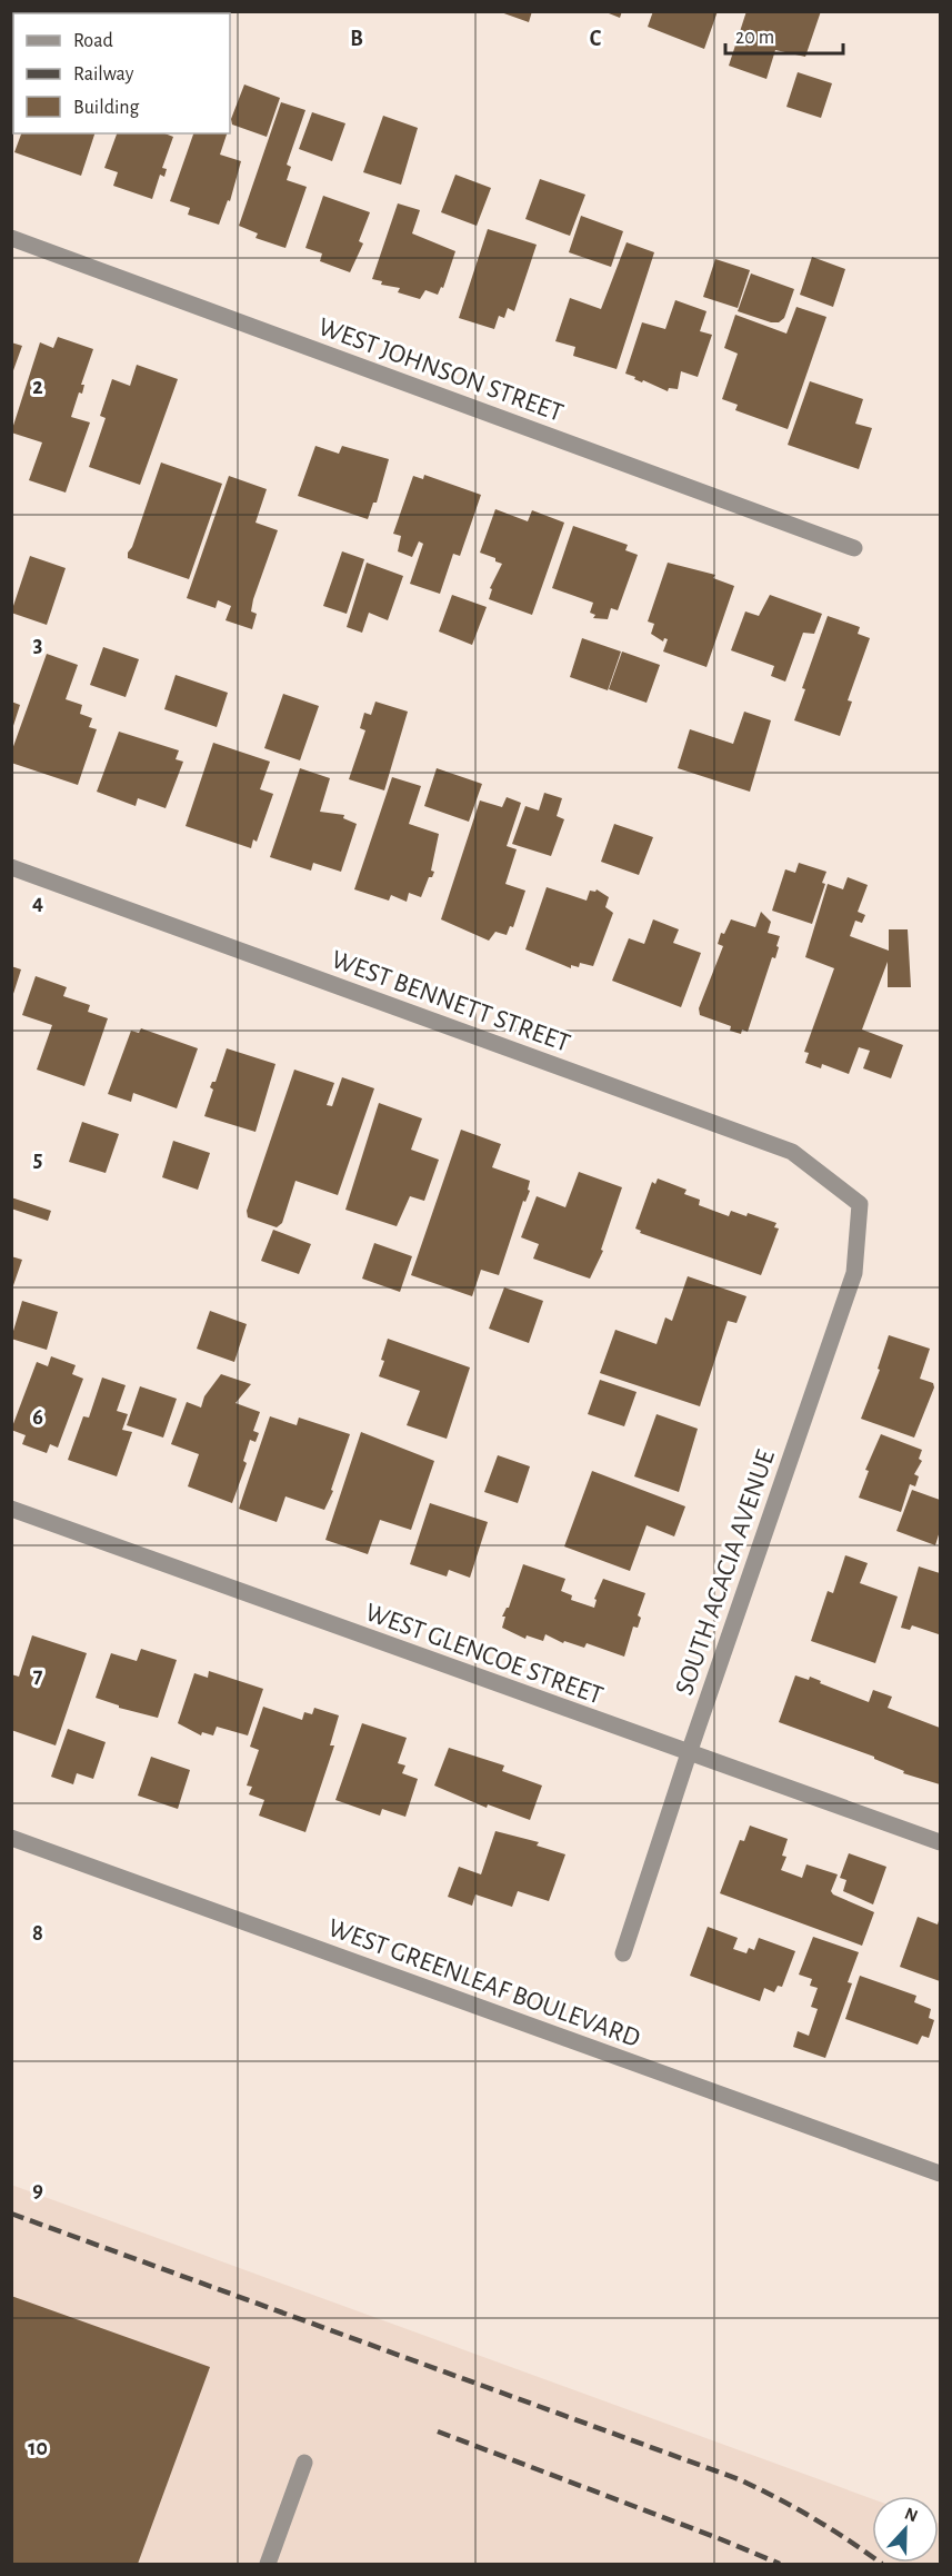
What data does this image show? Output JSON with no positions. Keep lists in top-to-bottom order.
{
  "streets": {
    "street": [
      "WEST JOHNSON STREET",
      "WEST BENNETT STREET",
      "SOUTH ACACIA AVENUE",
      "WEST GLENCOE STREET",
      "WEST GREENLEAF BOULEVARD"
    ]
  },
  "crossings": [
    ["WEST BENNETT STREET", "SOUTH ACACIA AVENUE"],
    ["SOUTH ACACIA AVENUE", "WEST GLENCOE STREET"]
  ],
  "legend": ["Road", "Railway", "Building"],
  "scale_bar": "20 m",
  "north": "top",
  "grid": {
    "columns": ["B", "C"],
    "rows": [
      "2",
      "3",
      "4",
      "5",
      "6",
      "7",
      "8",
      "9",
      "10"
    ]
  }
}
